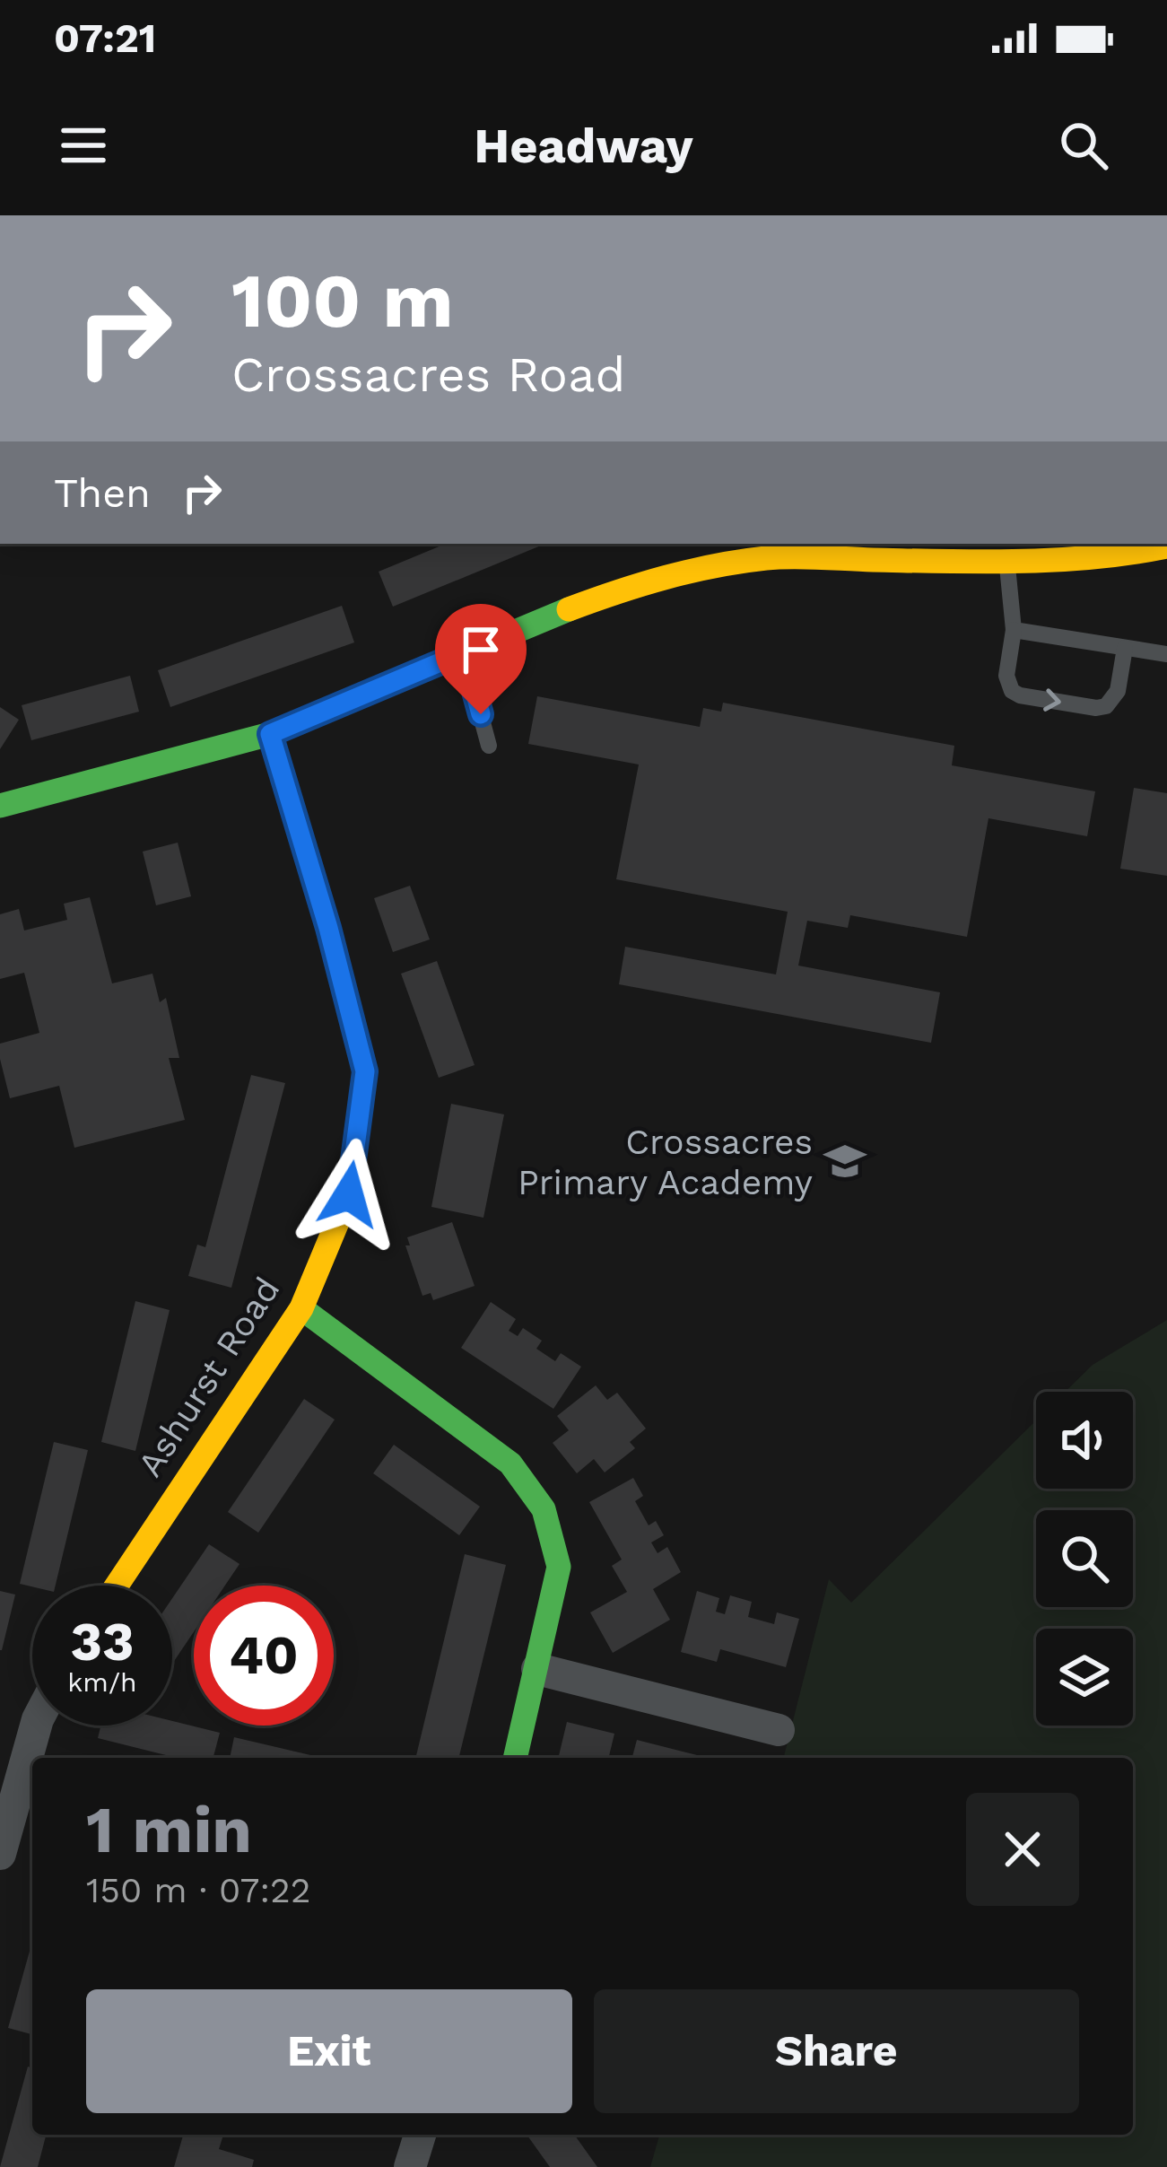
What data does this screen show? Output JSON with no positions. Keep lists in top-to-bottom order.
{
  "streets": {
    "street": ["Ashurst Road"]
  },
  "places": {
    "school or university": ["Crossacres Primary Academy"]
  },
  "page": {
    "status": "07:21",
    "header": "Headway",
    "turn": ["100 m", "Crossacres Road"],
    "then": "Then",
    "speed": "33 km/h",
    "limit": "40",
    "heading": ["1 min", "150 m · 07:22"],
    "buttons": ["Exit", "Share"]
  }
}
